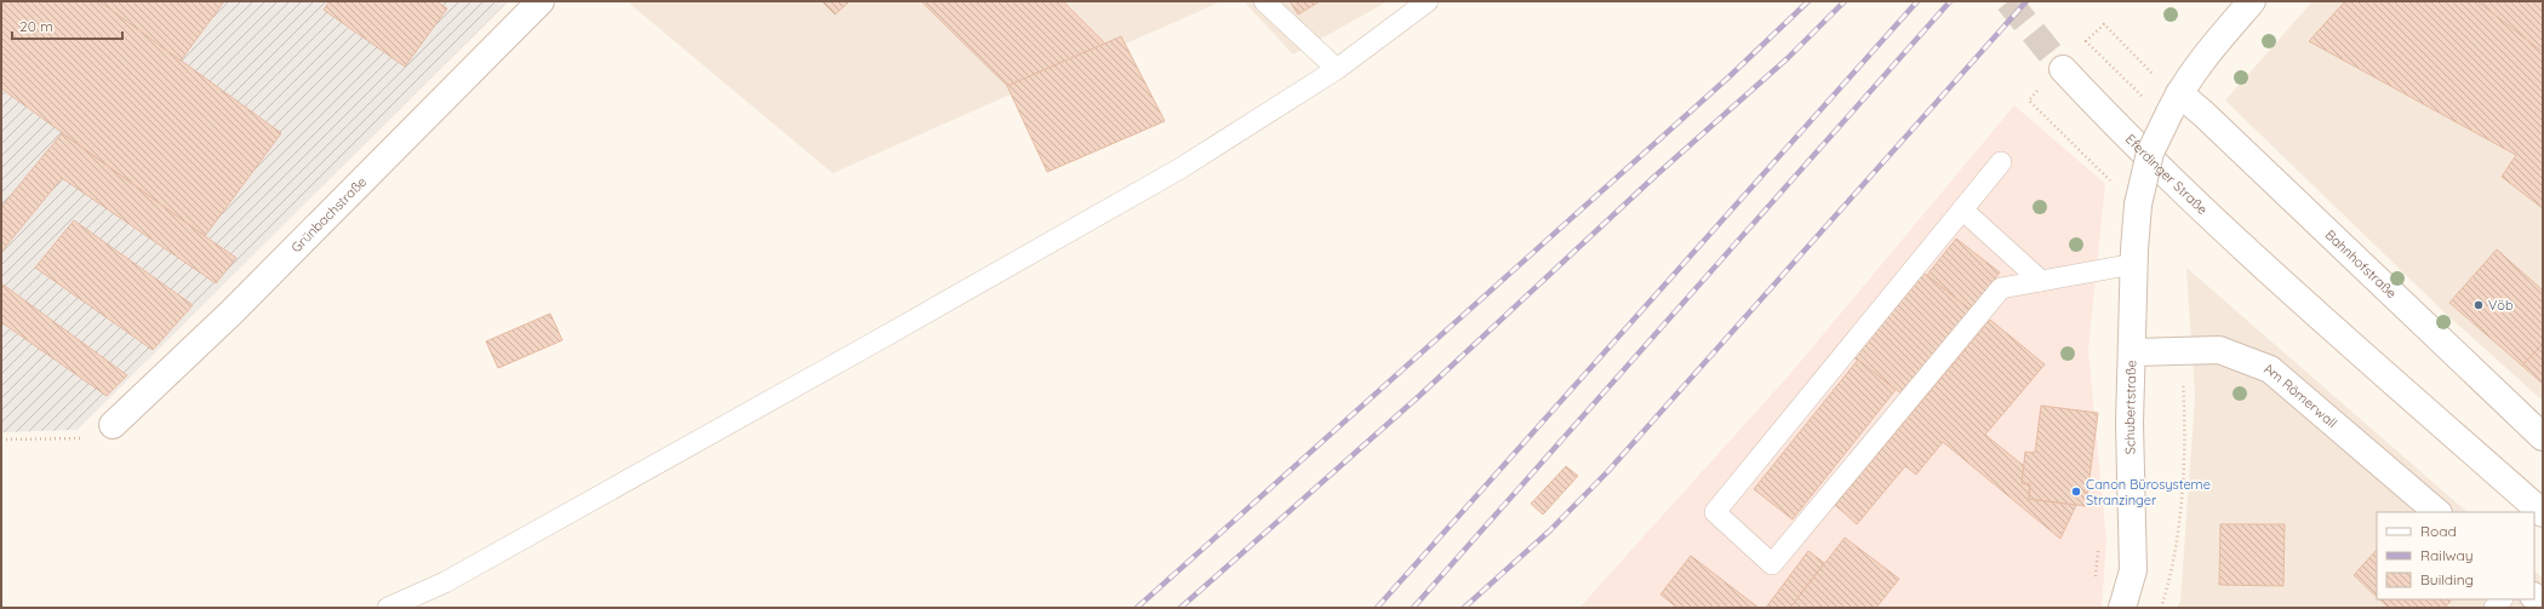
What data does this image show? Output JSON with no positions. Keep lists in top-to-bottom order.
{
  "streets": {
    "street": [
      "Eferdinger Straße",
      "Grünbachstraße",
      "Bahnhofstraße",
      "Am Römerwall",
      "Schubertstraße"
    ]
  },
  "crossings": [
    ["Bahnhofstraße", "Schubertstraße"],
    ["Am Römerwall", "Schubertstraße"]
  ],
  "places": ["Vöb", "Canon Bürosysteme Stranzinger"],
  "legend": ["Road", "Railway", "Building"],
  "scale_bar": "20 m"
}
